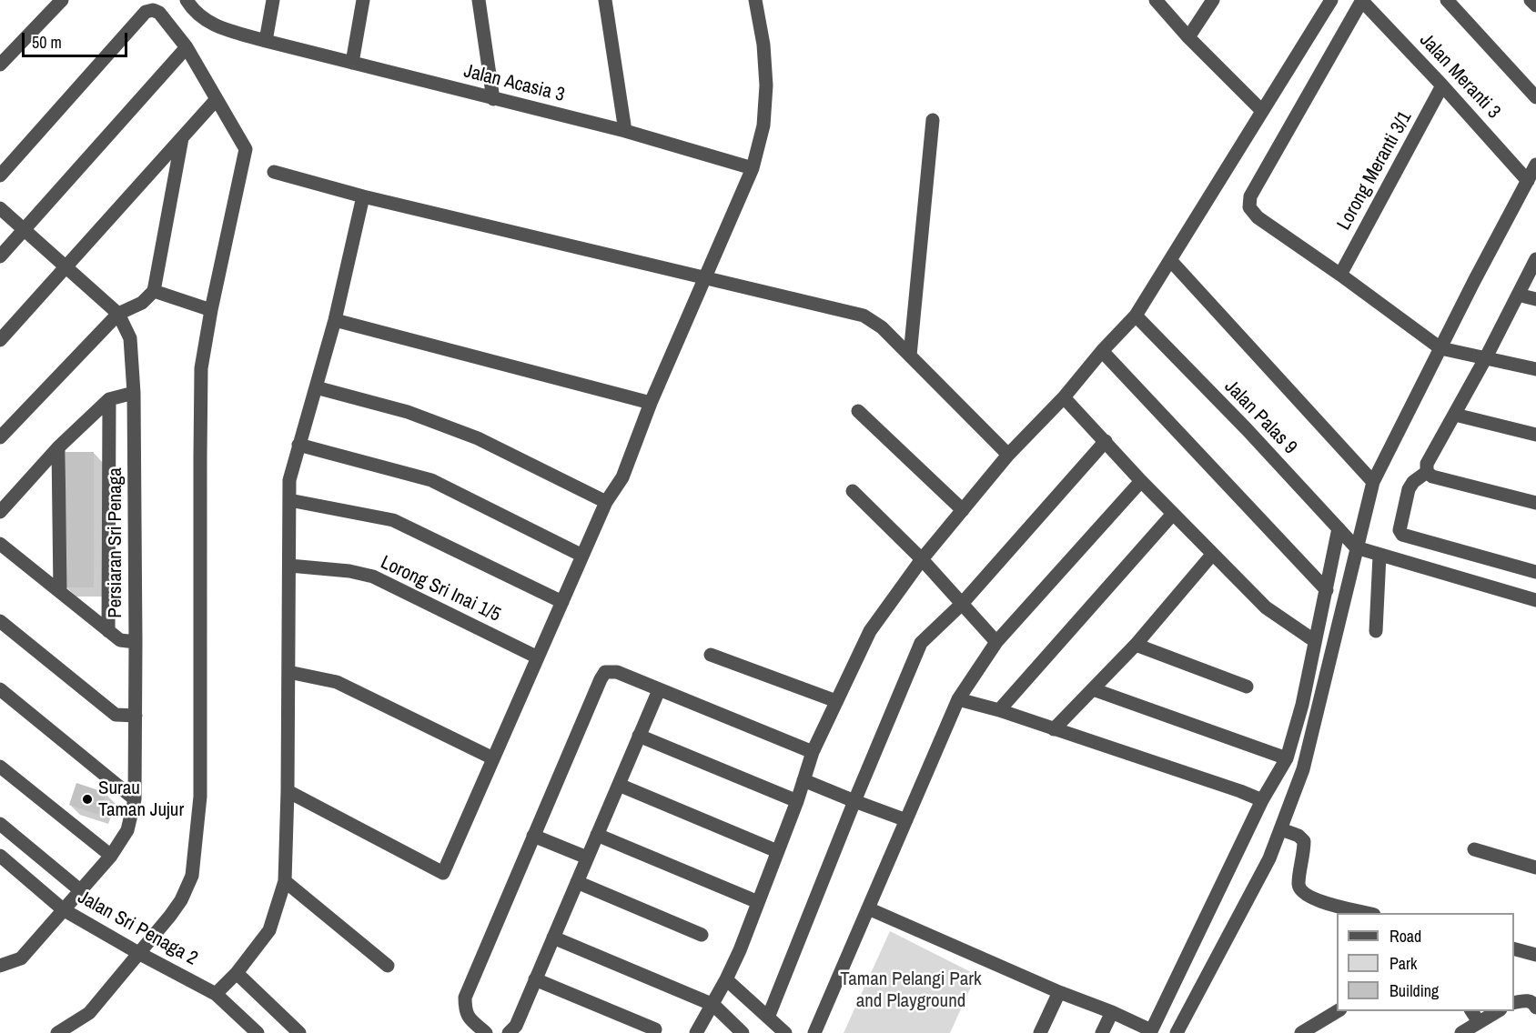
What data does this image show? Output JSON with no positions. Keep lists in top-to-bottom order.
{
  "streets": {
    "street": [
      "Jalan Meranti 3",
      "Jalan Acasia 3",
      "Lorong Meranti 3/1",
      "Jalan Palas 9",
      "Persiaran Sri Penaga",
      "Lorong Sri Inai 1/5",
      "Jalan Sri Penaga 2"
    ]
  },
  "crossings": [
    ["Jalan Meranti 3", "Lorong Meranti 3/1"],
    ["Persiaran Sri Penaga", "Jalan Sri Penaga 2"]
  ],
  "parks": ["Taman Pelangi Park and Playground"],
  "places": ["Surau Taman Jujur"],
  "legend": ["Road", "Park", "Building"],
  "scale_bar": "50 m"
}
